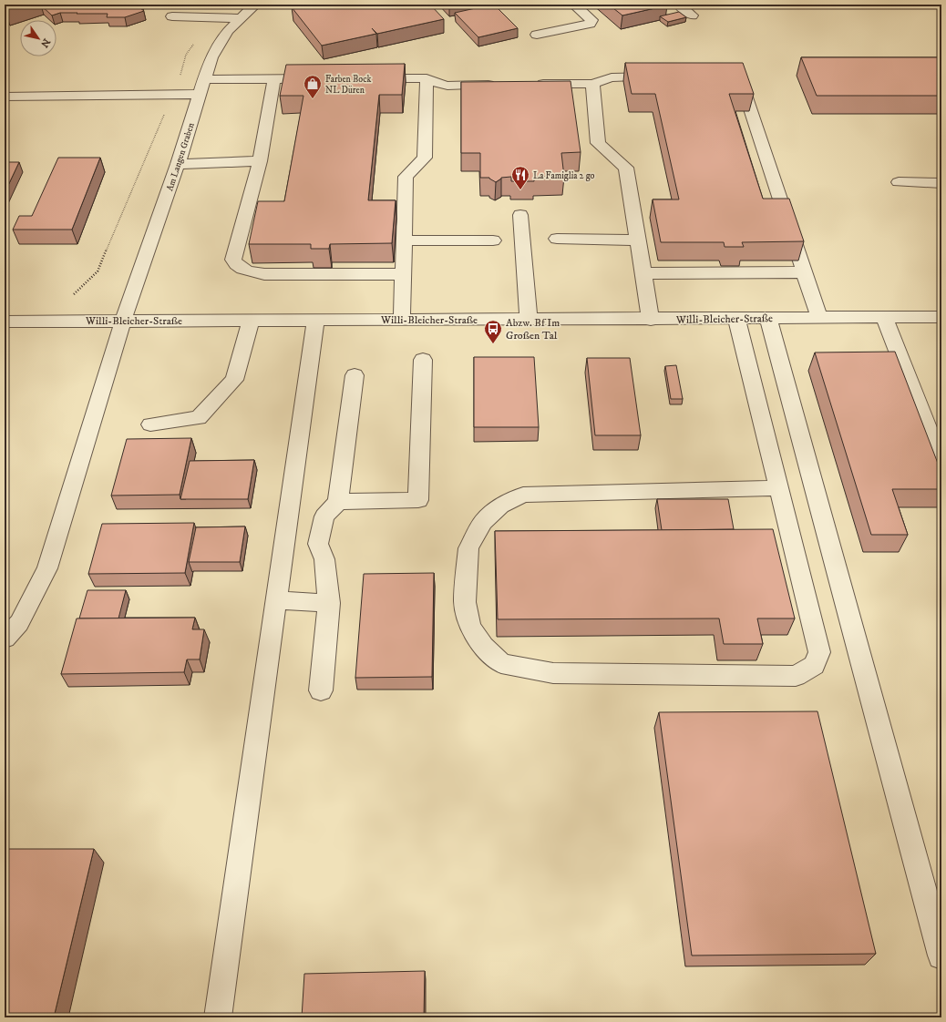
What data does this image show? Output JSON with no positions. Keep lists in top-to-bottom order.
{
  "streets": {
    "street": ["Am Langen Graben", "Willi-Bleicher-Straße"]
  },
  "crossings": [
    ["Am Langen Graben", "Willi-Bleicher-Straße"]
  ],
  "places": {
    "shop": ["Farben Bock NL Düren"],
    "restaurant": ["La Famiglia 2 go"],
    "bus stop": ["Abzw. Bf Im Großen Tal"]
  },
  "north": "bottom right"
}
